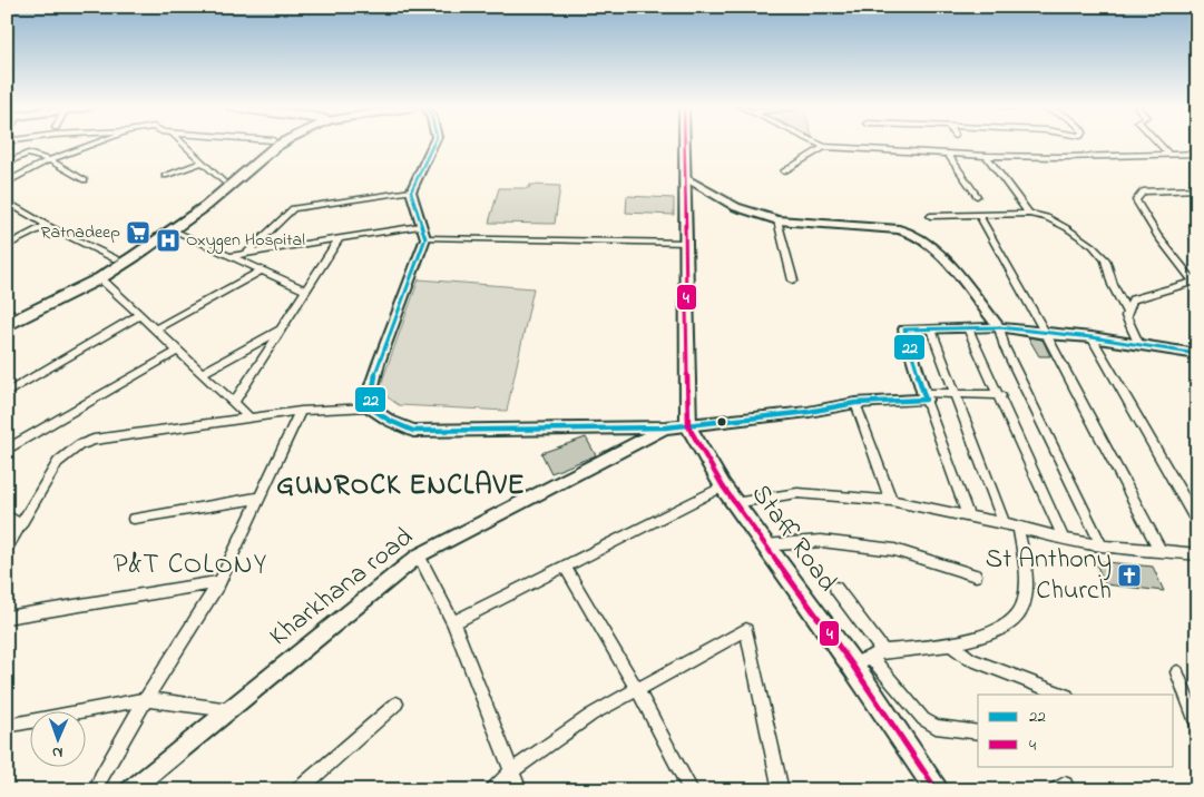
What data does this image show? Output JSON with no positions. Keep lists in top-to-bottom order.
{
  "streets": {
    "main road": ["Staff Road"],
    "street": ["Kharkhana road"]
  },
  "districts": ["GUNROCK ENCLAVE", "P&T COLONY"],
  "places": {
    "supermarket": ["Ratnadeep"],
    "hospital": ["Oxygen Hospital"],
    "church": ["St Anthony Church"]
  },
  "lines": ["transit line 22", "transit line 4"],
  "legend": ["22", "4"],
  "north": "bottom"
}
